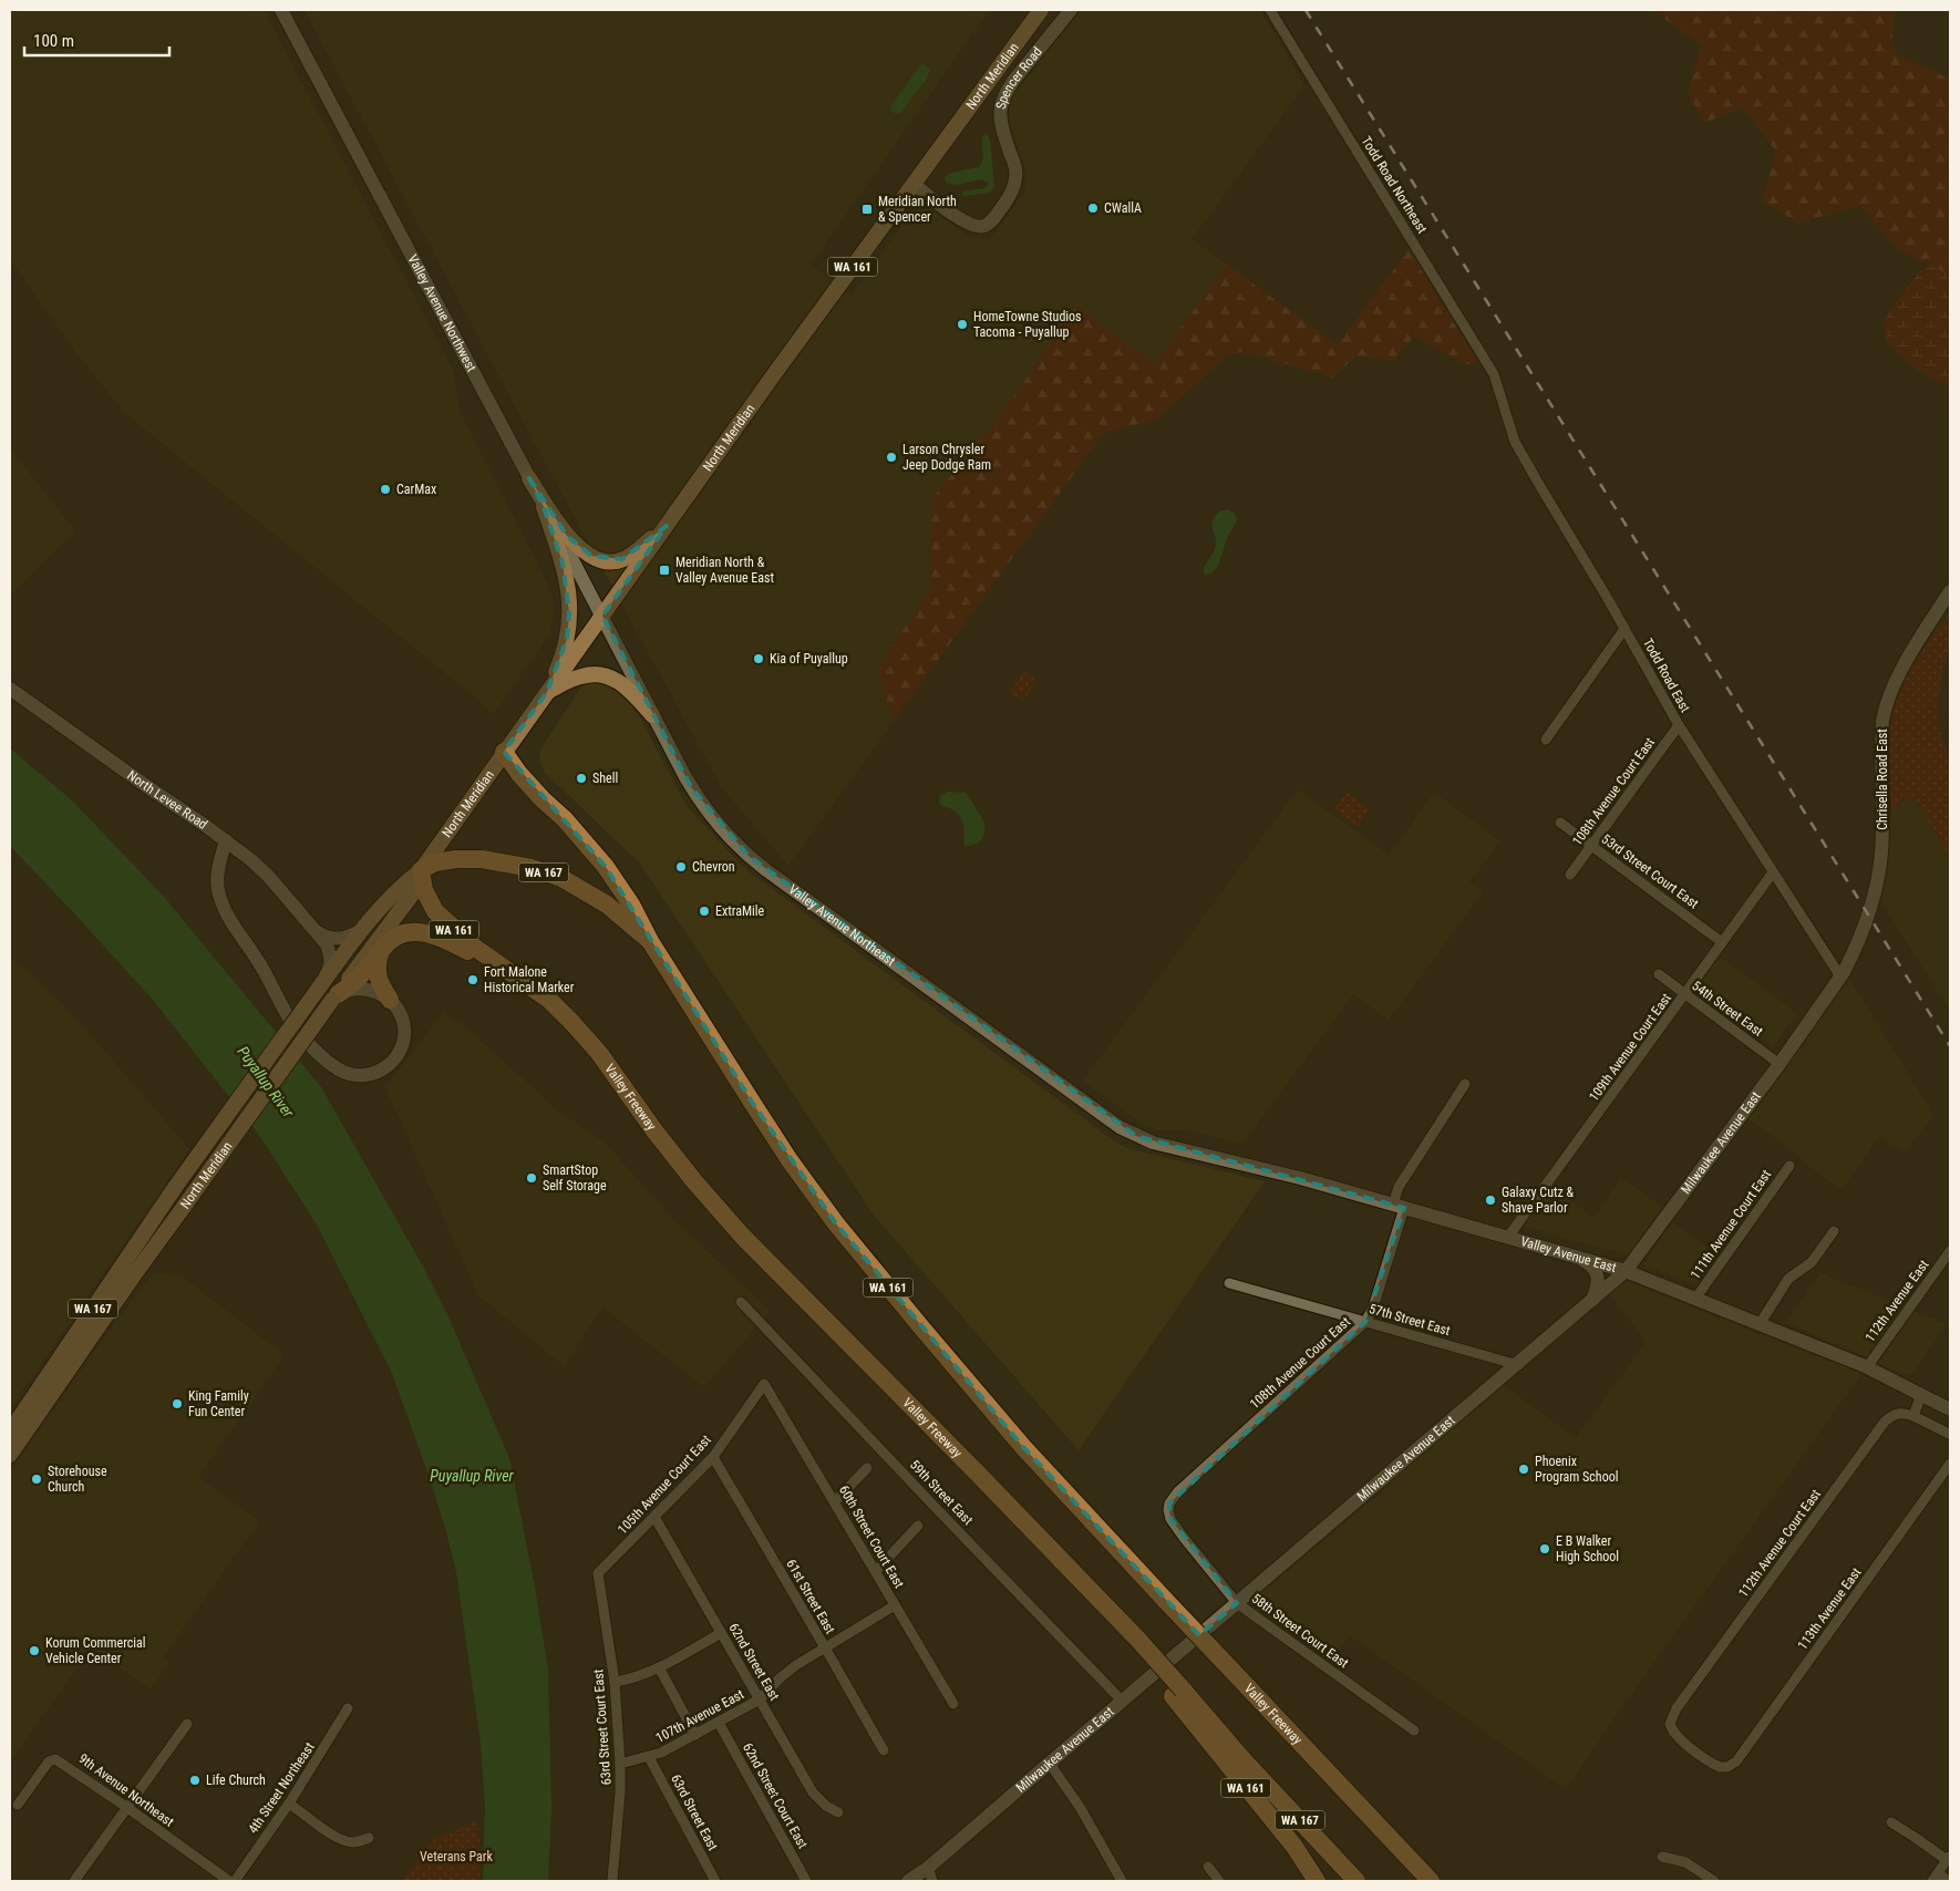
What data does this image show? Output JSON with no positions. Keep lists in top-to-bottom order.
{
  "streets": {
    "highway": ["WA 161", "WA 167", "Valley Freeway"],
    "main road": ["North Meridian"],
    "street": [
      "Spencer Road",
      "Todd Road Northeast",
      "Valley Avenue Northwest",
      "Todd Road East",
      "Chrisella Road East",
      "108th Avenue Court East",
      "North Levee Road",
      "53rd Street Court East",
      "Valley Avenue Northeast",
      "54th Street East",
      "109th Avenue Court East",
      "Milwaukee Avenue East",
      "111th Avenue Court East",
      "Valley Avenue East",
      "112th Avenue East",
      "57th Street East",
      "105th Avenue Court East",
      "59th Street East",
      "60th Street Court East",
      "112th Avenue Court East",
      "61st Street East",
      "113th Avenue East",
      "58th Street Court East",
      "62nd Street East",
      "107th Avenue East",
      "63rd Street Court East",
      "4th Street Northeast",
      "9th Avenue Northeast",
      "62nd Street Court East",
      "63rd Street East"
    ]
  },
  "crossings": [
    ["North Meridian", "Spencer Road"],
    ["North Meridian", "WA 161"],
    ["North Meridian", "Valley Avenue Northwest"],
    ["North Meridian", "North Levee Road"],
    ["North Meridian", "WA 167"],
    ["North Meridian", "Valley Avenue Northeast"],
    ["Todd Road Northeast", "Todd Road East"],
    ["WA 161", "WA 167"],
    ["WA 161", "Valley Freeway"],
    ["Valley Avenue Northwest", "Valley Avenue Northeast"],
    ["Todd Road East", "Chrisella Road East"],
    ["Todd Road East", "108th Avenue Court East"],
    ["Todd Road East", "109th Avenue Court East"],
    ["Todd Road East", "Milwaukee Avenue East"],
    ["Chrisella Road East", "Milwaukee Avenue East"],
    ["108th Avenue Court East", "53rd Street Court East"],
    ["108th Avenue Court East", "Valley Avenue East"],
    ["108th Avenue Court East", "57th Street East"],
    ["108th Avenue Court East", "58th Street Court East"],
    ["53rd Street Court East", "109th Avenue Court East"],
    ["WA 167", "Valley Freeway"],
    ["Valley Avenue Northeast", "Valley Avenue East"],
    ["54th Street East", "109th Avenue Court East"],
    ["54th Street East", "Milwaukee Avenue East"],
    ["109th Avenue Court East", "Valley Avenue East"],
    ["Milwaukee Avenue East", "Valley Avenue East"],
    ["Milwaukee Avenue East", "57th Street East"],
    ["Milwaukee Avenue East", "59th Street East"],
    ["Milwaukee Avenue East", "58th Street Court East"],
    ["111th Avenue Court East", "Valley Avenue East"],
    ["Valley Avenue East", "112th Avenue East"],
    ["105th Avenue Court East", "60th Street Court East"],
    ["105th Avenue Court East", "61st Street East"],
    ["105th Avenue Court East", "62nd Street East"],
    ["105th Avenue Court East", "63rd Street Court East"],
    ["60th Street Court East", "107th Avenue East"],
    ["112th Avenue Court East", "113th Avenue East"],
    ["61st Street East", "107th Avenue East"],
    ["62nd Street East", "107th Avenue East"],
    ["107th Avenue East", "63rd Street Court East"],
    ["107th Avenue East", "62nd Street Court East"],
    ["107th Avenue East", "63rd Street East"]
  ],
  "water": ["Puyallup River"],
  "parks": ["Veterans Park"],
  "places": {
    "other": [
      "CWallA",
      "HomeTowne Studios Tacoma - Puyallup",
      "Larson Chrysler Jeep Dodge Ram",
      "CarMax",
      "Kia of Puyallup",
      "Shell",
      "Chevron",
      "ExtraMile",
      "Fort Malone Historical Marker",
      "SmartStop Self Storage",
      "Galaxy Cutz & Shave Parlor",
      "King Family Fun Center",
      "Phoenix Program School",
      "Storehouse Church",
      "E B Walker High School",
      "Korum Commercial Vehicle Center",
      "Life Church"
    ],
    "transit": ["Meridian North & Spencer", "Meridian North & Valley Avenue East"]
  },
  "scale_bar": "100 m"
}
